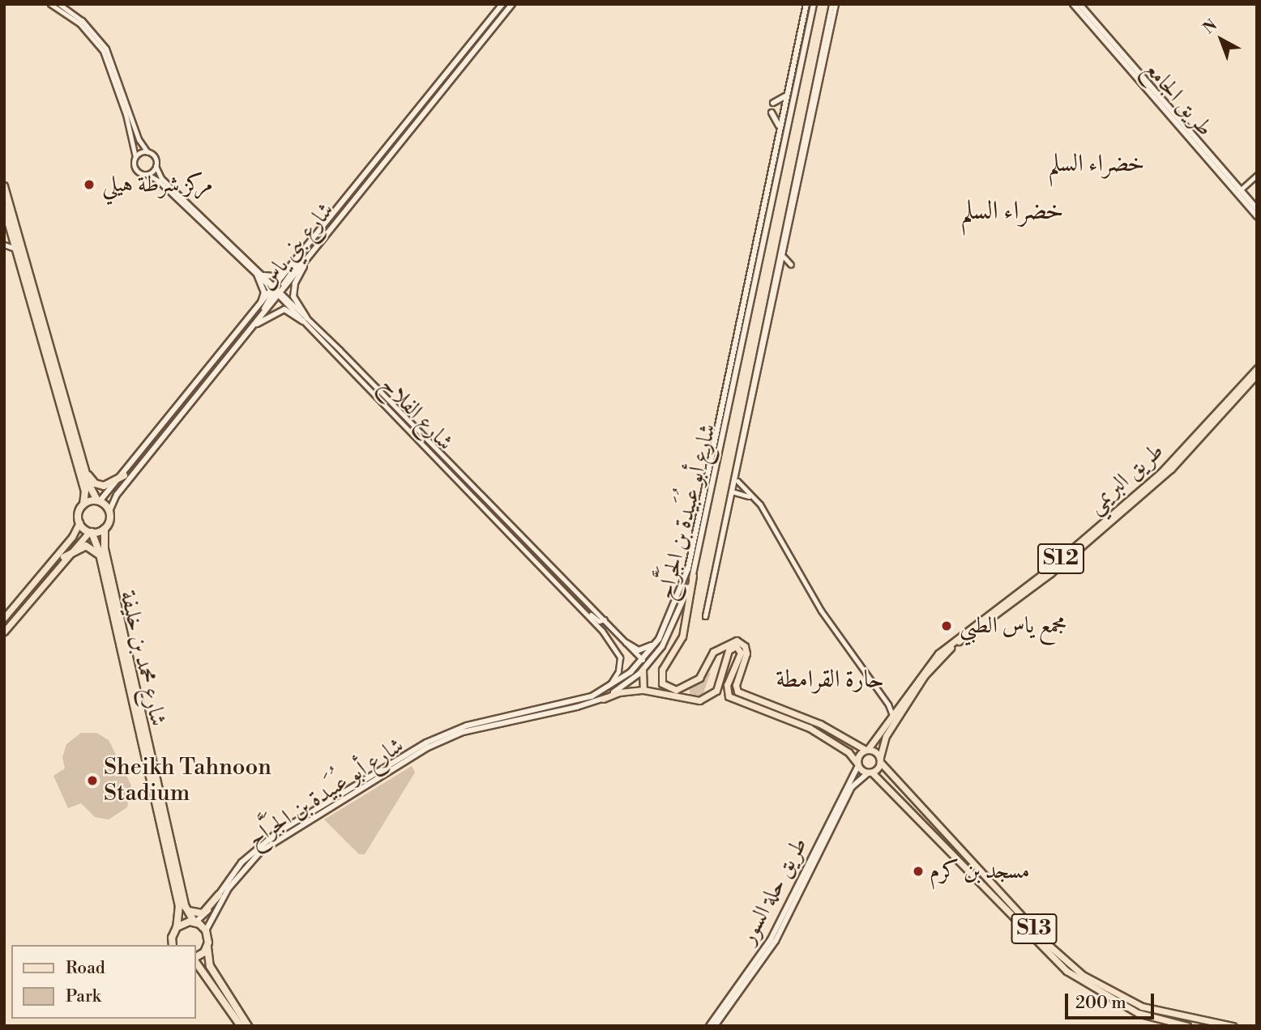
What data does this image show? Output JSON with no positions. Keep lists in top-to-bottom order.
{
  "streets": {
    "highway": ["شارع محمد بن خليفة"],
    "main road": [
      "طريق الجامع",
      "شارع بني ياس",
      "طريق البريمي",
      "شارع أبو عُبَيدة بن الجَرَّاح",
      "S12",
      "طريق حلة السور",
      "S13"
    ],
    "street": ["شارع الفلاح"]
  },
  "crossings": [
    ["شارع بني ياس", "شارع الفلاح"],
    ["شارع بني ياس", "شارع محمد بن خليفة"],
    ["شارع الفلاح", "شارع أبو عُبَيدة بن الجَرَّاح"],
    ["طريق البريمي", "S12"],
    ["طريق البريمي", "S13"],
    ["شارع أبو عُبَيدة بن الجَرَّاح", "شارع محمد بن خليفة"],
    ["S12", "طريق حلة السور"],
    ["S12", "S13"],
    ["طريق حلة السور", "S13"]
  ],
  "districts": ["خضراء السلم", "خضراء السلم", "حارة القرامطة"],
  "places": [
    "مركز شرطة هيلي",
    "مجمع ياس الطبي",
    "Sheikh Tahnoon Stadium",
    "مسجد بن كرم"
  ],
  "legend": ["Road", "Park"],
  "scale_bar": "200 m",
  "north": "top left"
}
